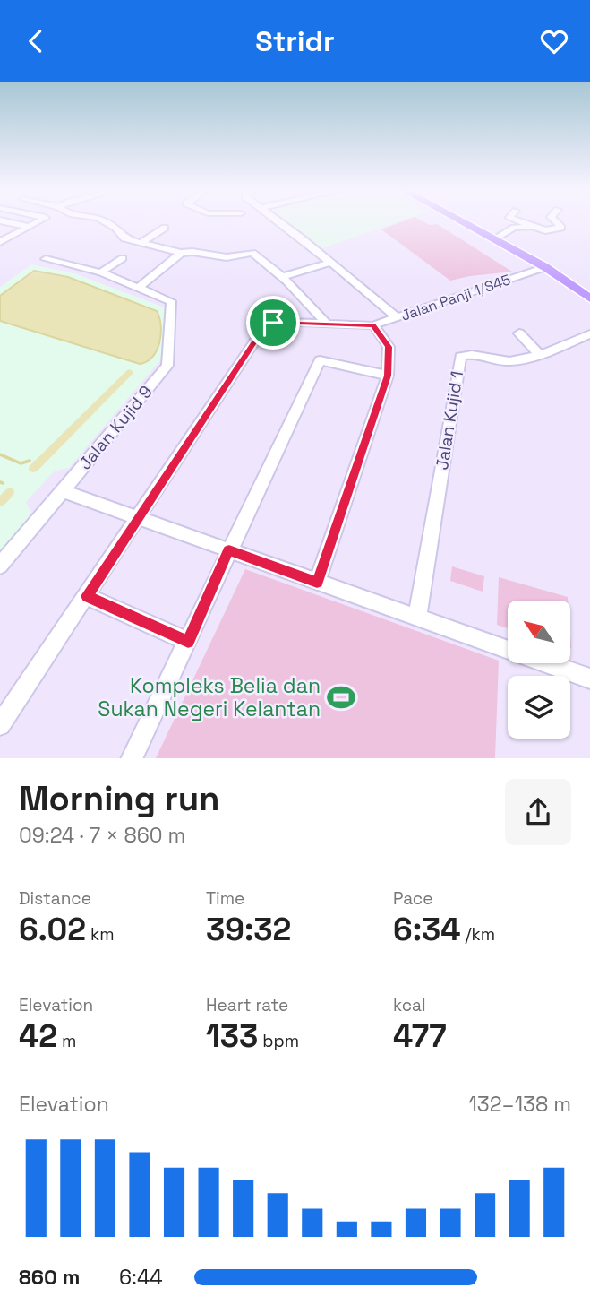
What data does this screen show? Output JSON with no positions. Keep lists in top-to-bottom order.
{
  "streets": {
    "street": ["Jalan Panji 1/S45", "Jalan Kujid 1", "Jalan Kujid 9"]
  },
  "places": {
    "sports": ["Kompleks Belia dan Sukan Negeri Kelantan"]
  },
  "north": "top left",
  "page": {
    "header": "Stridr",
    "heading": ["Morning run", "09:24 · 7 × 860 m"],
    "stats": [
      ["Distance", "6.02 km"],
      ["Time", "39:32"],
      ["Pace", "6:34 /km"],
      ["Elevation", "42 m"],
      ["Heart rate", "133 bpm"],
      ["kcal", "477"]
    ],
    "chart": ["Elevation", "132–138 m"],
    "list": [
      {
        "name": "860 m",
        "note": "6:44"
      }
    ]
  }
}
